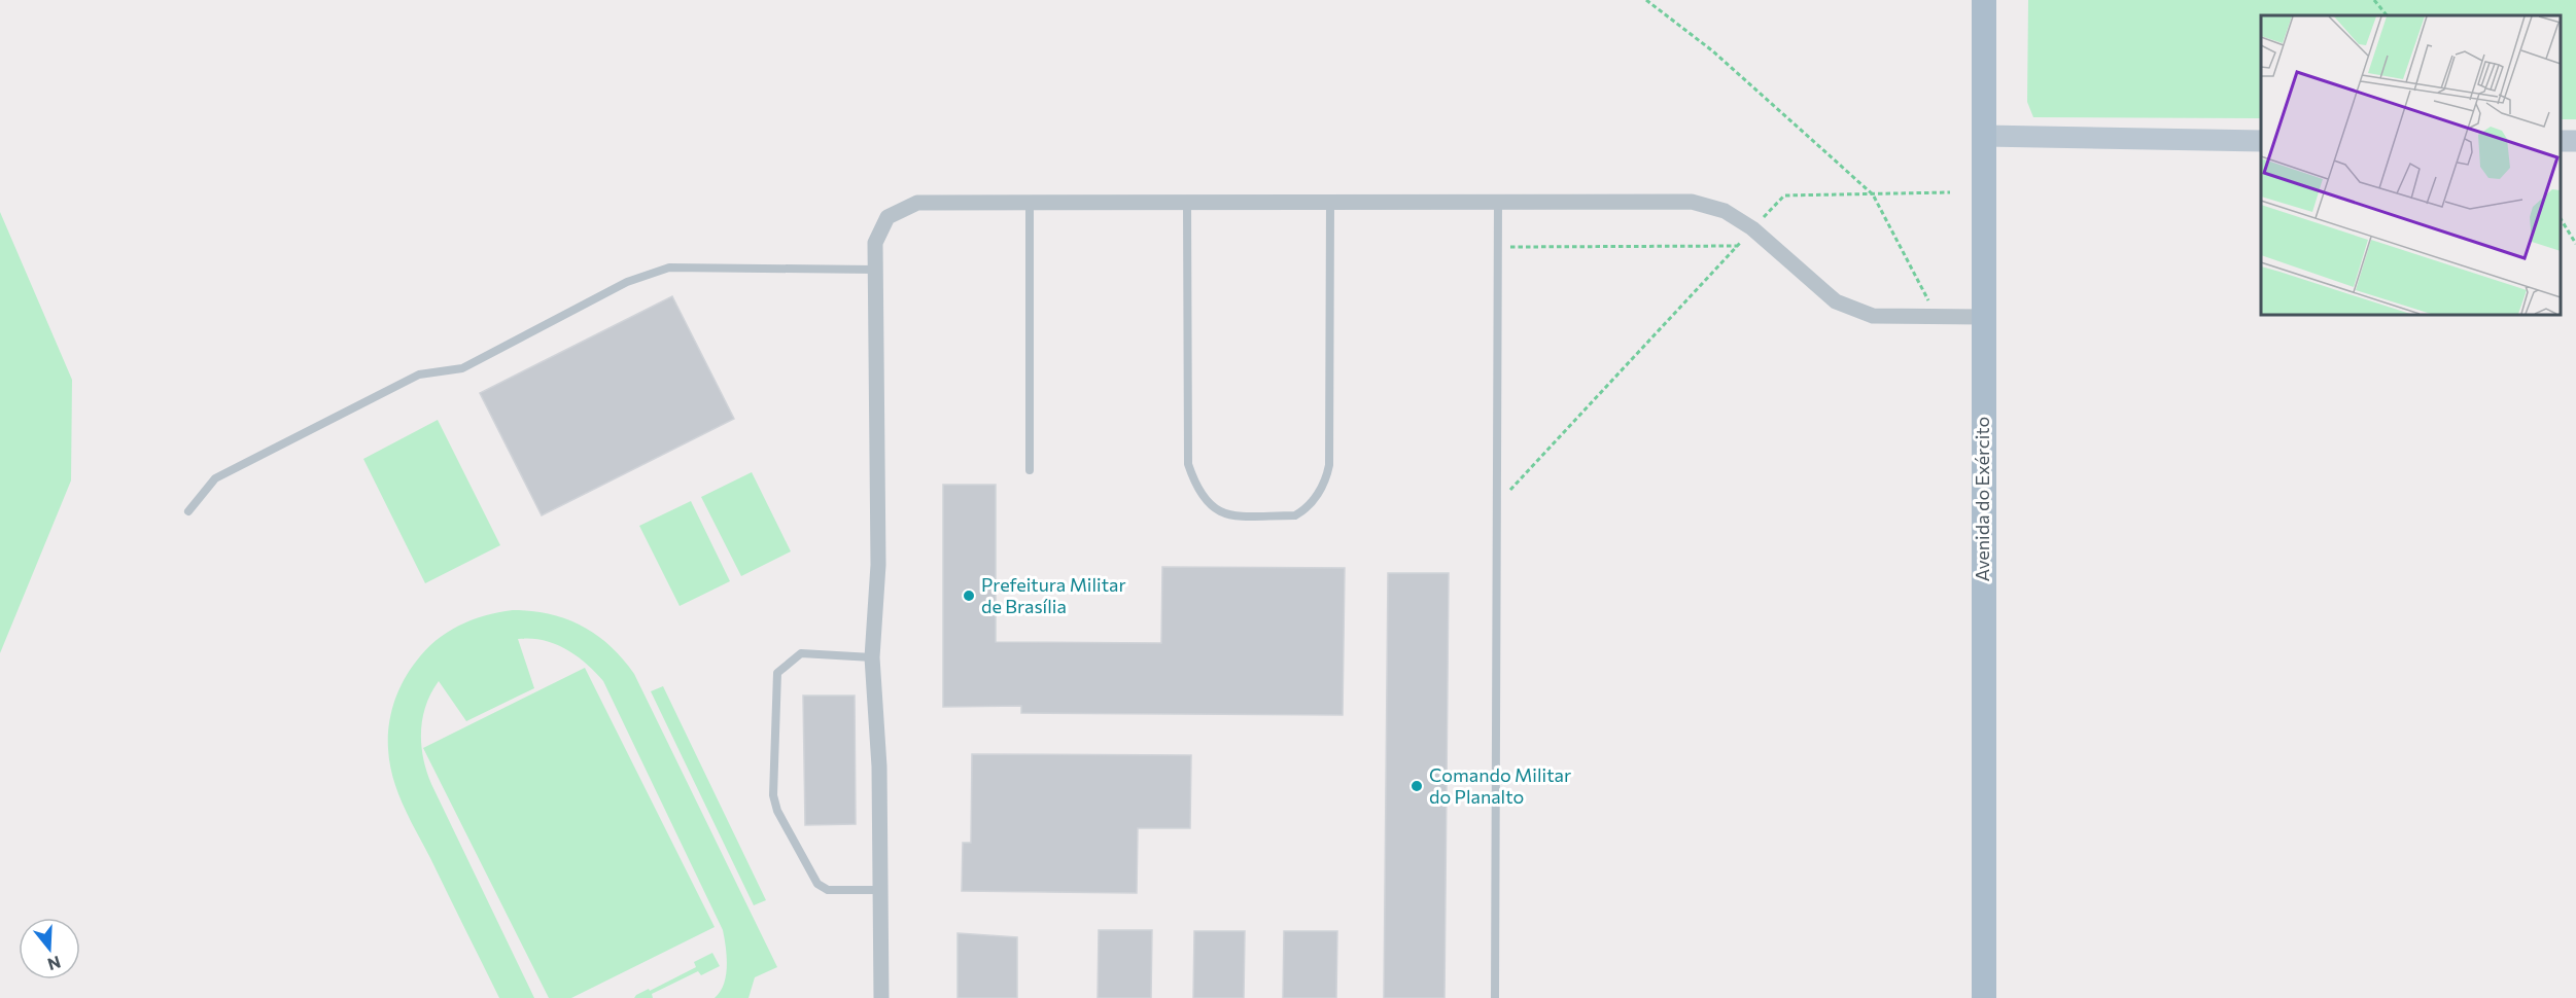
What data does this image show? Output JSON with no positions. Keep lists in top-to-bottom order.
{
  "streets": {
    "main road": ["Avenida do Exército"]
  },
  "places": ["Prefeitura Militar de Brasília", "Comando Militar do Planalto"],
  "north": "bottom"
}
